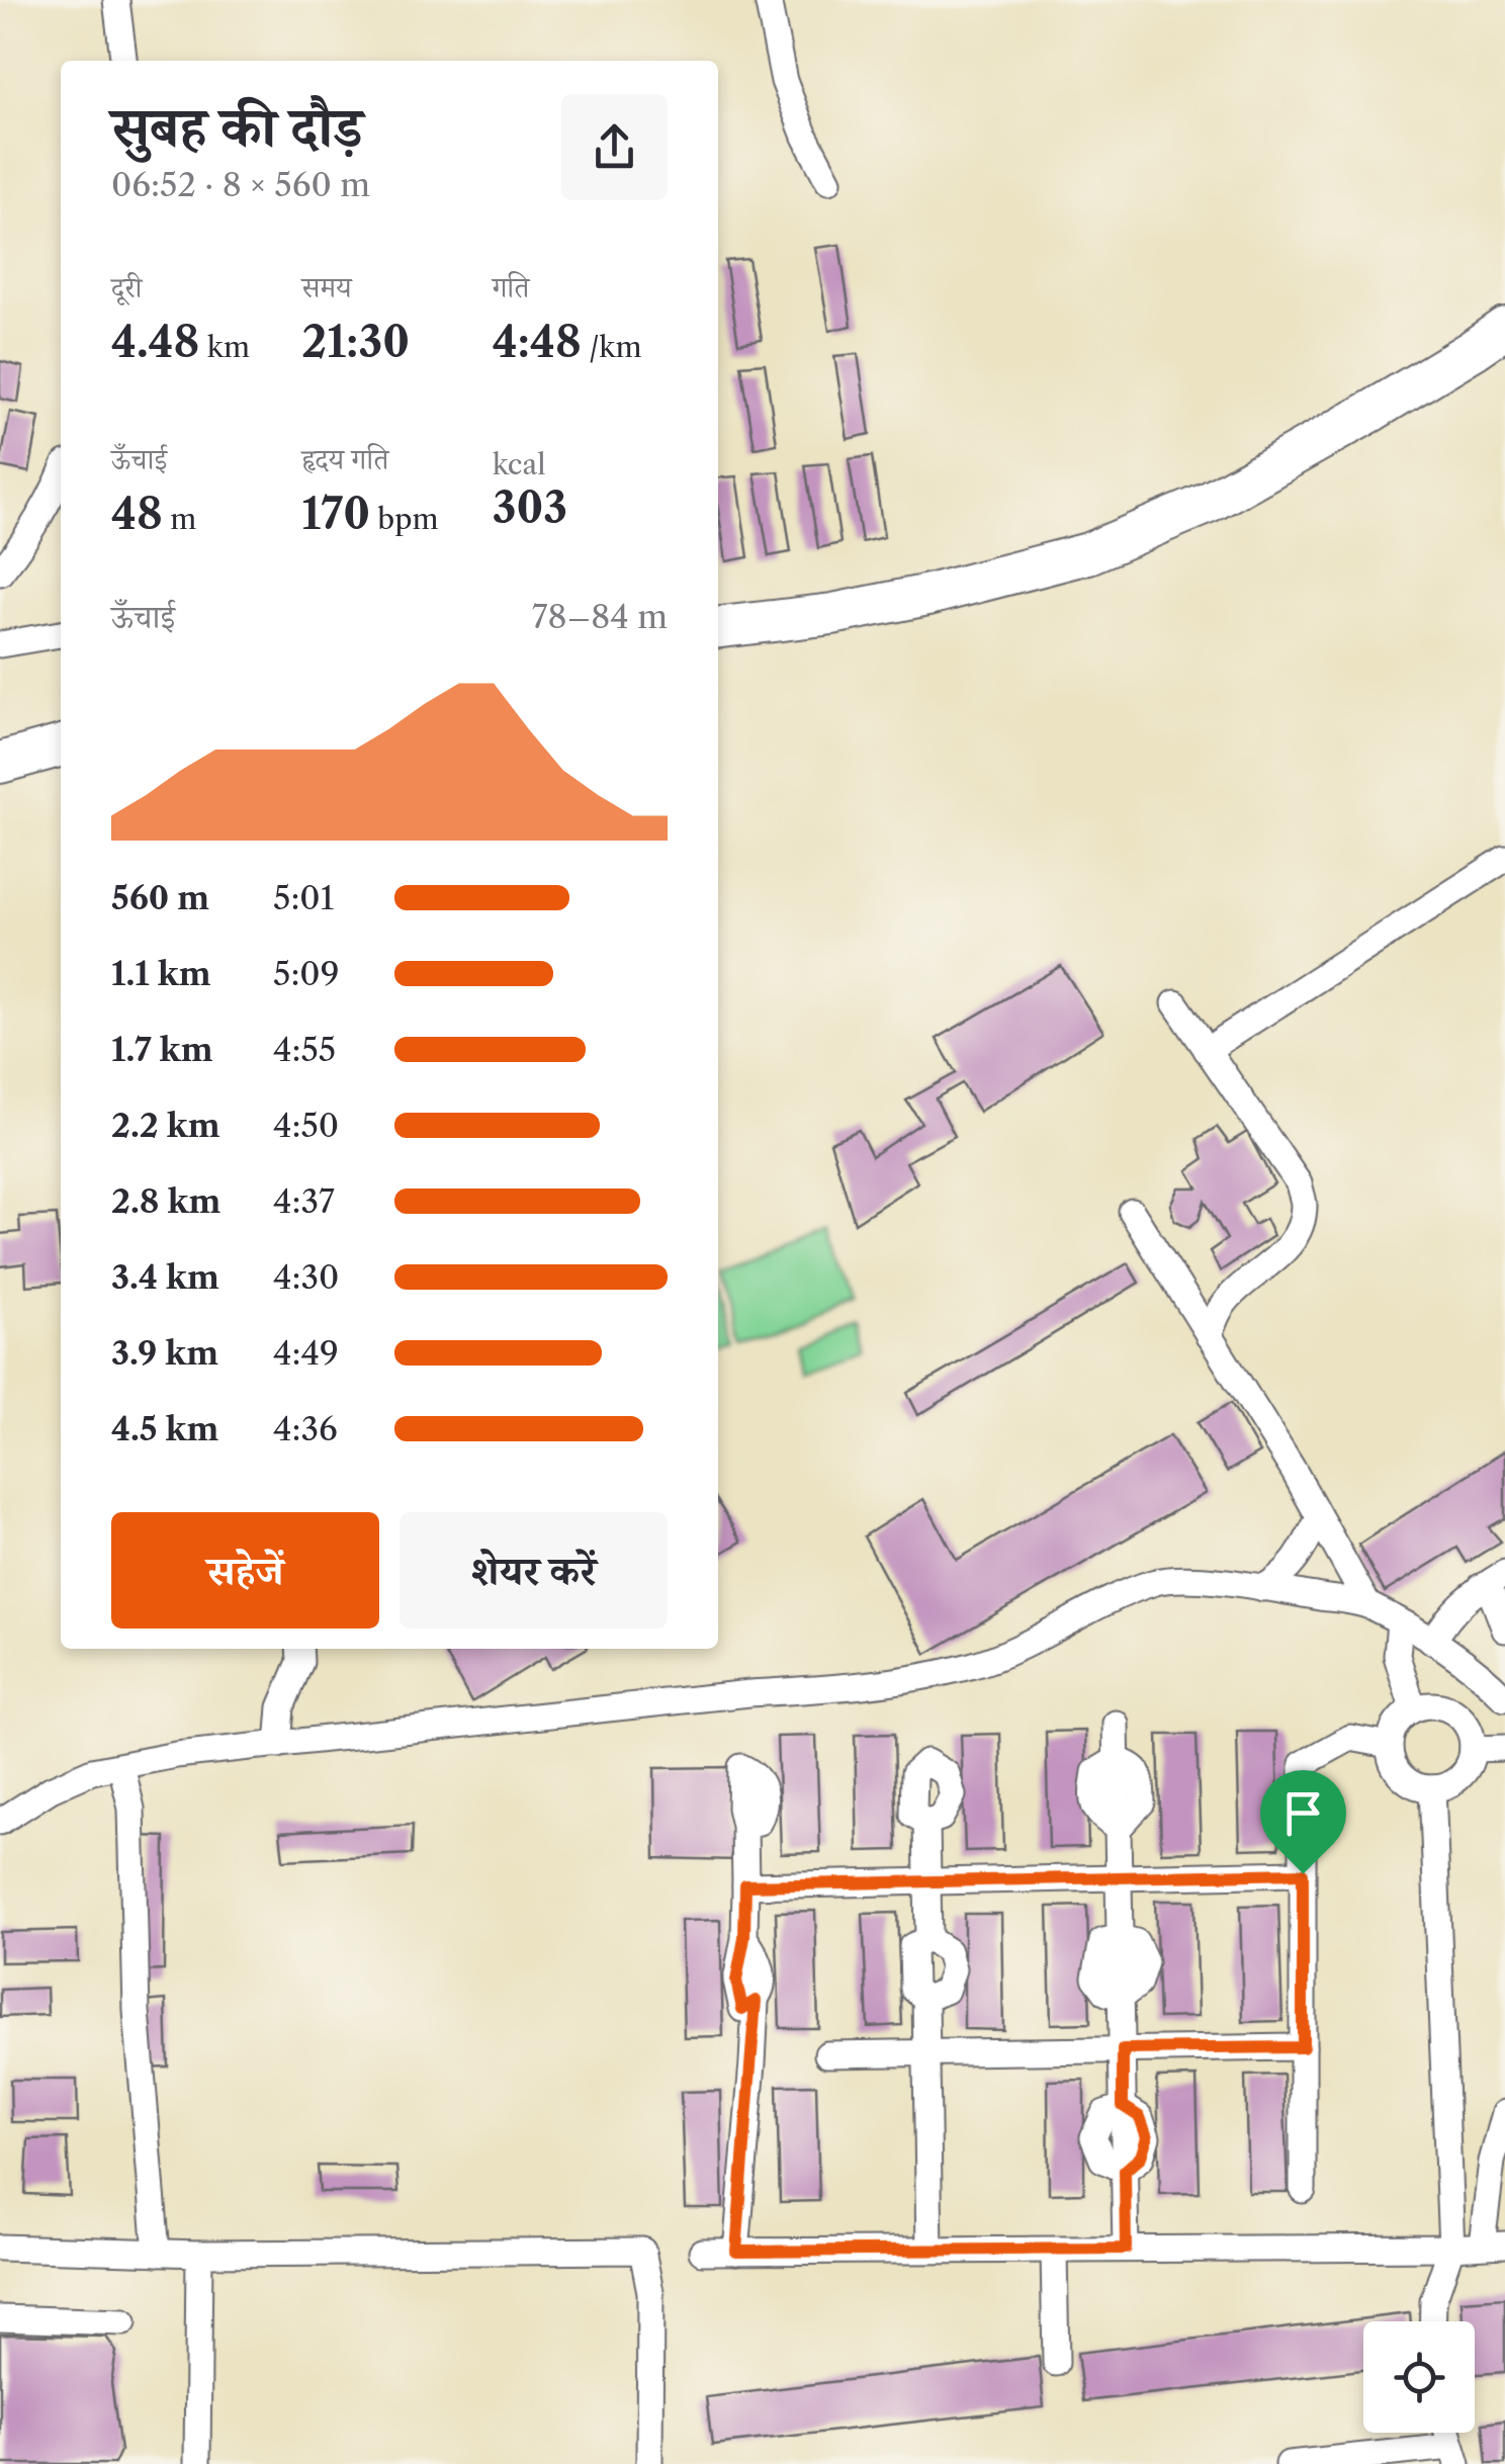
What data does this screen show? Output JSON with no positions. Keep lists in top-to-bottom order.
{
  "page": {
    "heading": ["सुबह की दौड़", "06:52 · 8 × 560 m"],
    "stats": [
      ["दूरी", "4.48 km"],
      ["समय", "21:30"],
      ["गति", "4:48 /km"],
      ["ऊँचाई", "48 m"],
      ["हृदय गति", "170 bpm"],
      ["kcal", "303"]
    ],
    "chart": ["ऊँचाई", "78–84 m"],
    "list": [
      {
        "name": "560 m",
        "note": "5:01"
      },
      {
        "name": "1.1 km",
        "note": "5:09"
      },
      {
        "name": "1.7 km",
        "note": "4:55"
      },
      {
        "name": "2.2 km",
        "note": "4:50"
      },
      {
        "name": "2.8 km",
        "note": "4:37"
      },
      {
        "name": "3.4 km",
        "note": "4:30"
      },
      {
        "name": "3.9 km",
        "note": "4:49"
      },
      {
        "name": "4.5 km",
        "note": "4:36"
      }
    ],
    "buttons": ["सहेजें", "शेयर करें"]
  }
}
